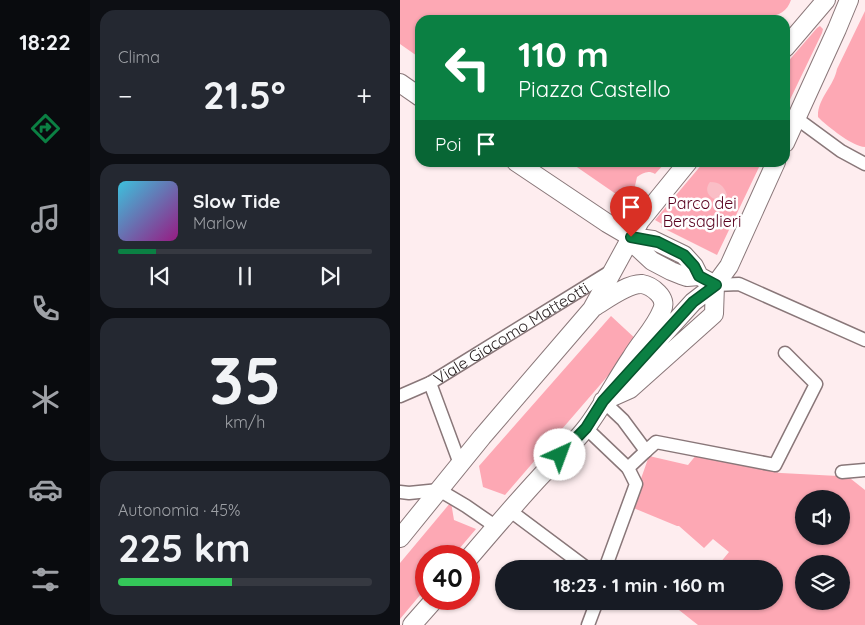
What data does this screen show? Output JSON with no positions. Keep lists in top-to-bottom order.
{
  "streets": {
    "street": ["Viale Giacomo Matteotti"]
  },
  "parks": ["Parco dei Bersaglieri"],
  "page": {
    "tabs": "18:22",
    "tile": [
      "Clima",
      ["35", "km/h"],
      ["Autonomia · 45%", "225 km"]
    ],
    "turn": ["110 m", "Piazza Castello"],
    "heat": ["−", "21.5°", "+"],
    "then": "Poi",
    "song": ["Slow Tide", "Marlow"],
    "limit": "40",
    "trip": "18:23 · 1 min · 160 m"
  }
}
